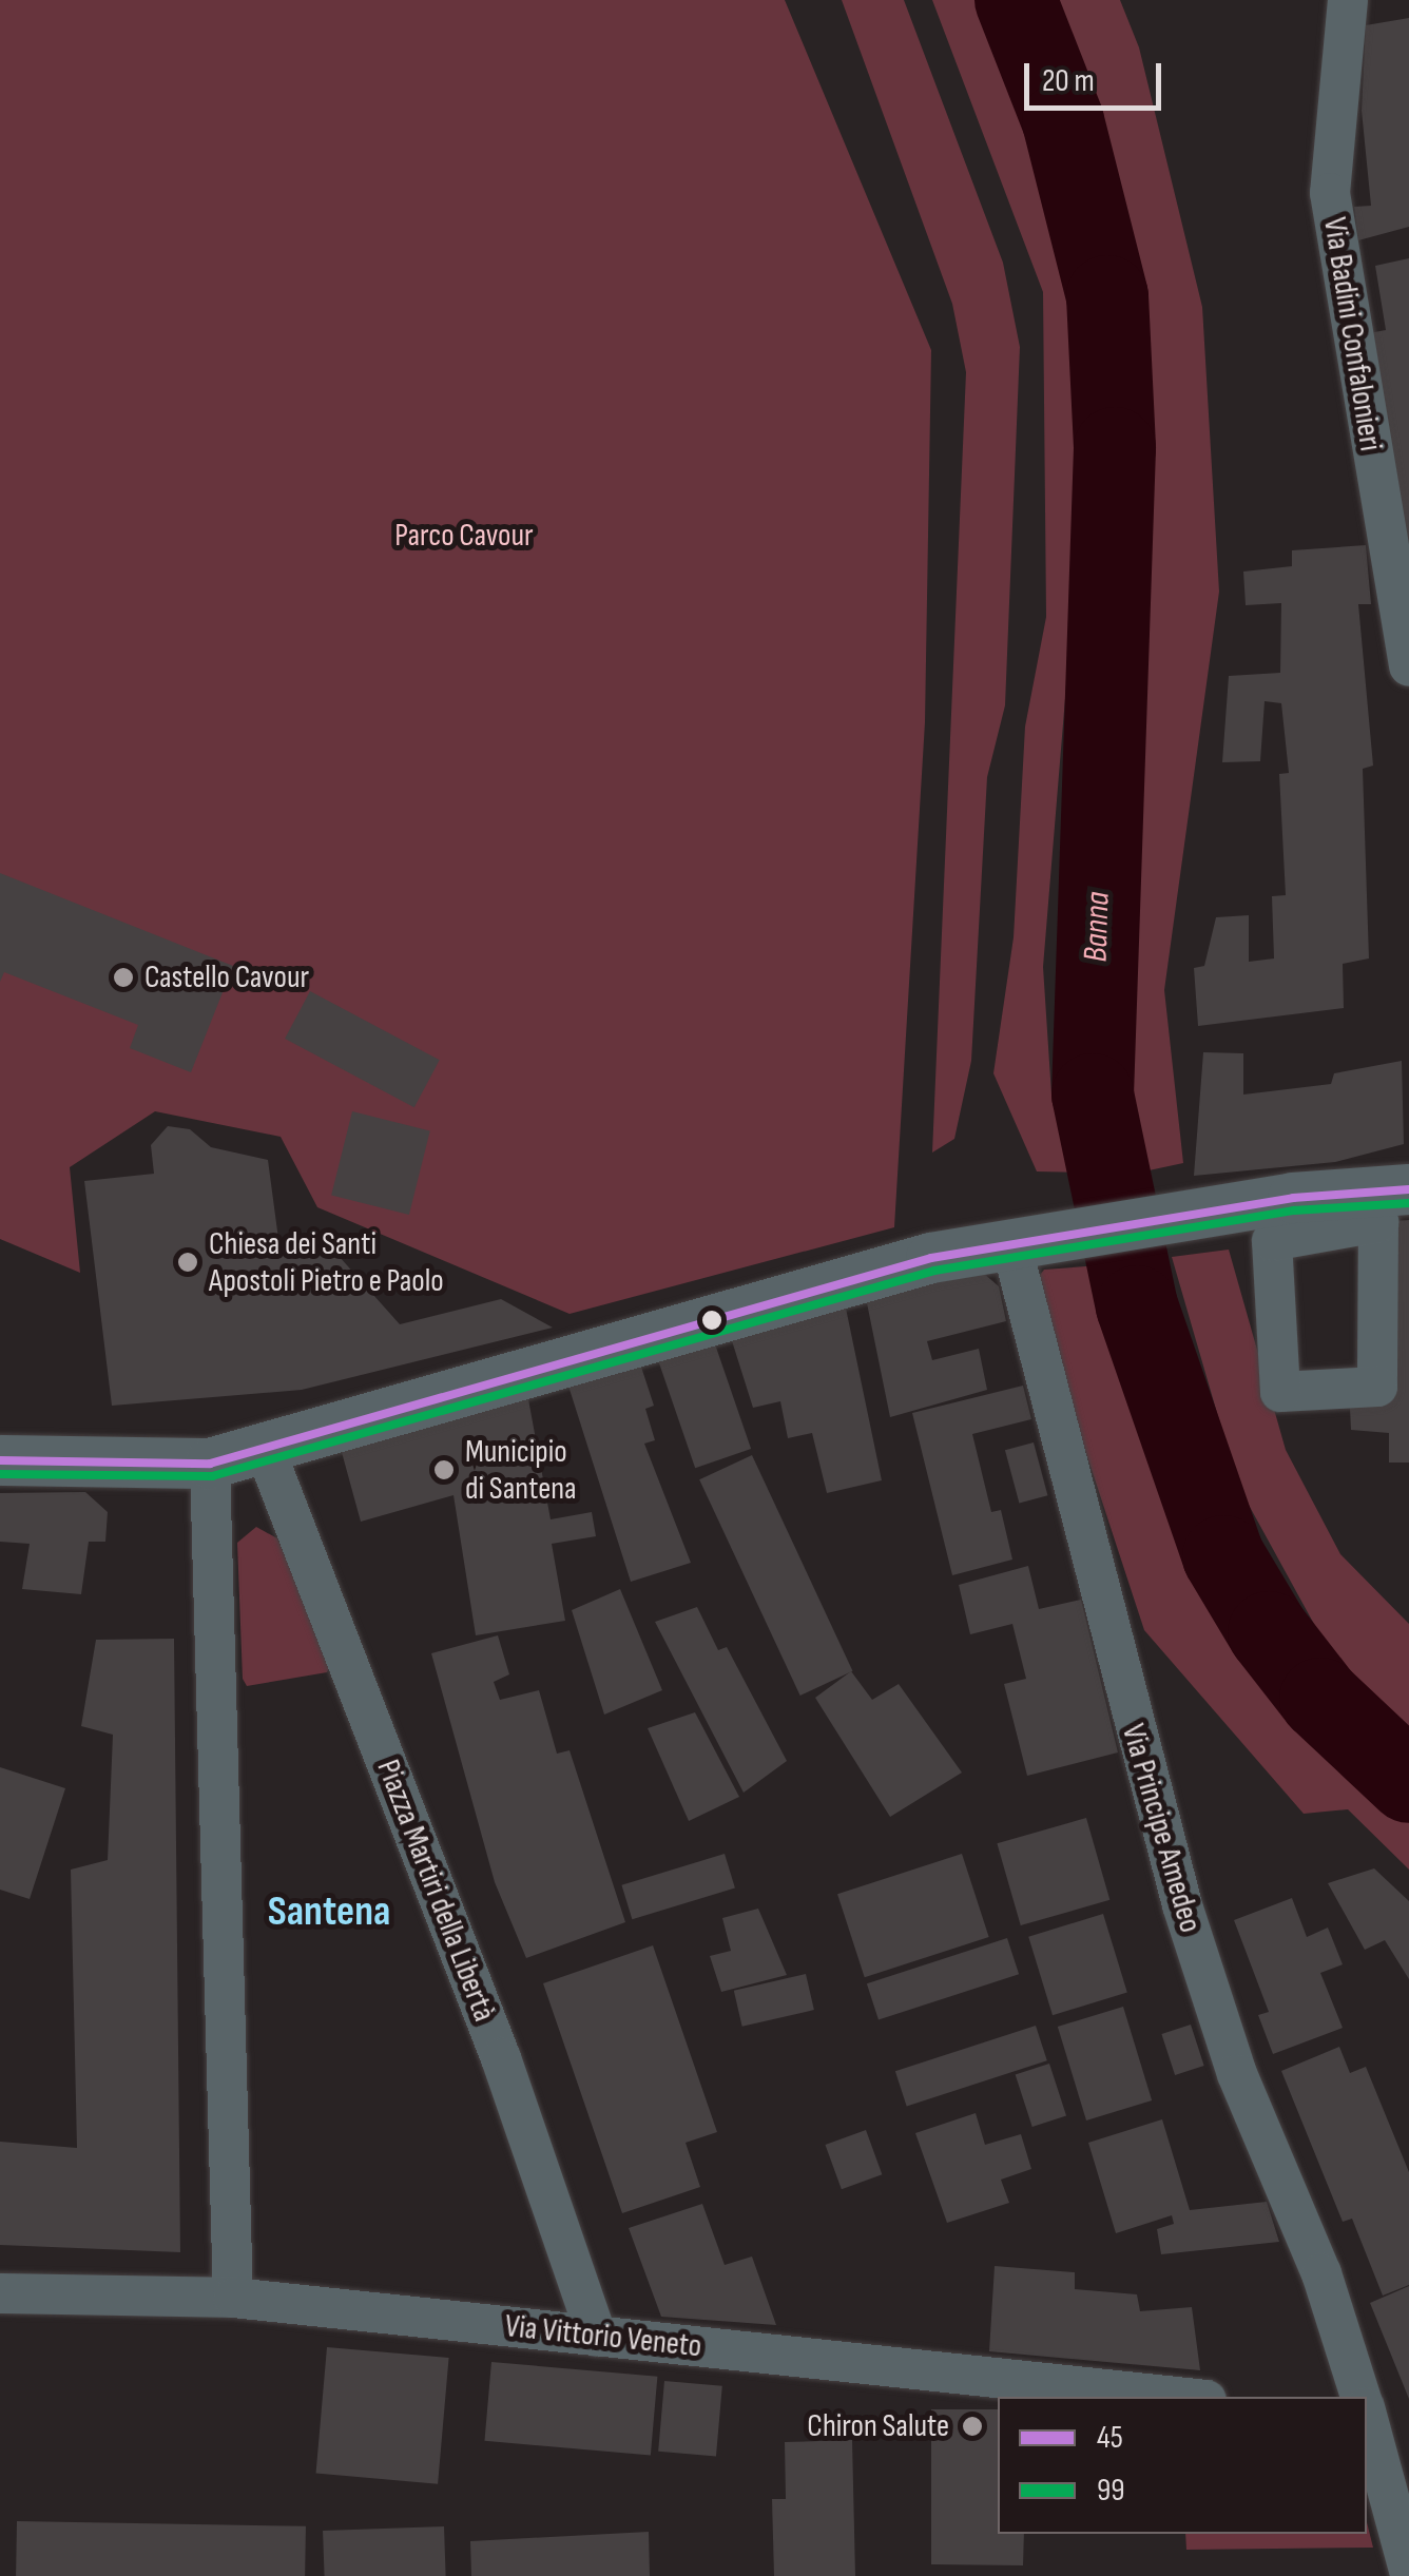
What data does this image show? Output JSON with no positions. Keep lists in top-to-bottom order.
{
  "streets": {
    "street": [
      "Via Badini Confalonieri",
      "Via Principe Amedeo",
      "Piazza Martiri della Libertà",
      "Via Vittorio Veneto"
    ]
  },
  "crossings": [
    ["Piazza Martiri della Libertà", "Via Vittorio Veneto"]
  ],
  "districts": ["Santena"],
  "water": ["Banna"],
  "parks": ["Parco Cavour"],
  "places": [
    "Castello Cavour",
    "Chiesa dei Santi Apostoli Pietro e Paolo",
    "Municipio di Santena",
    "Chiron Salute"
  ],
  "lines": ["transit line 45", "transit line 99"],
  "legend": ["45", "99"],
  "scale_bar": "20 m"
}
